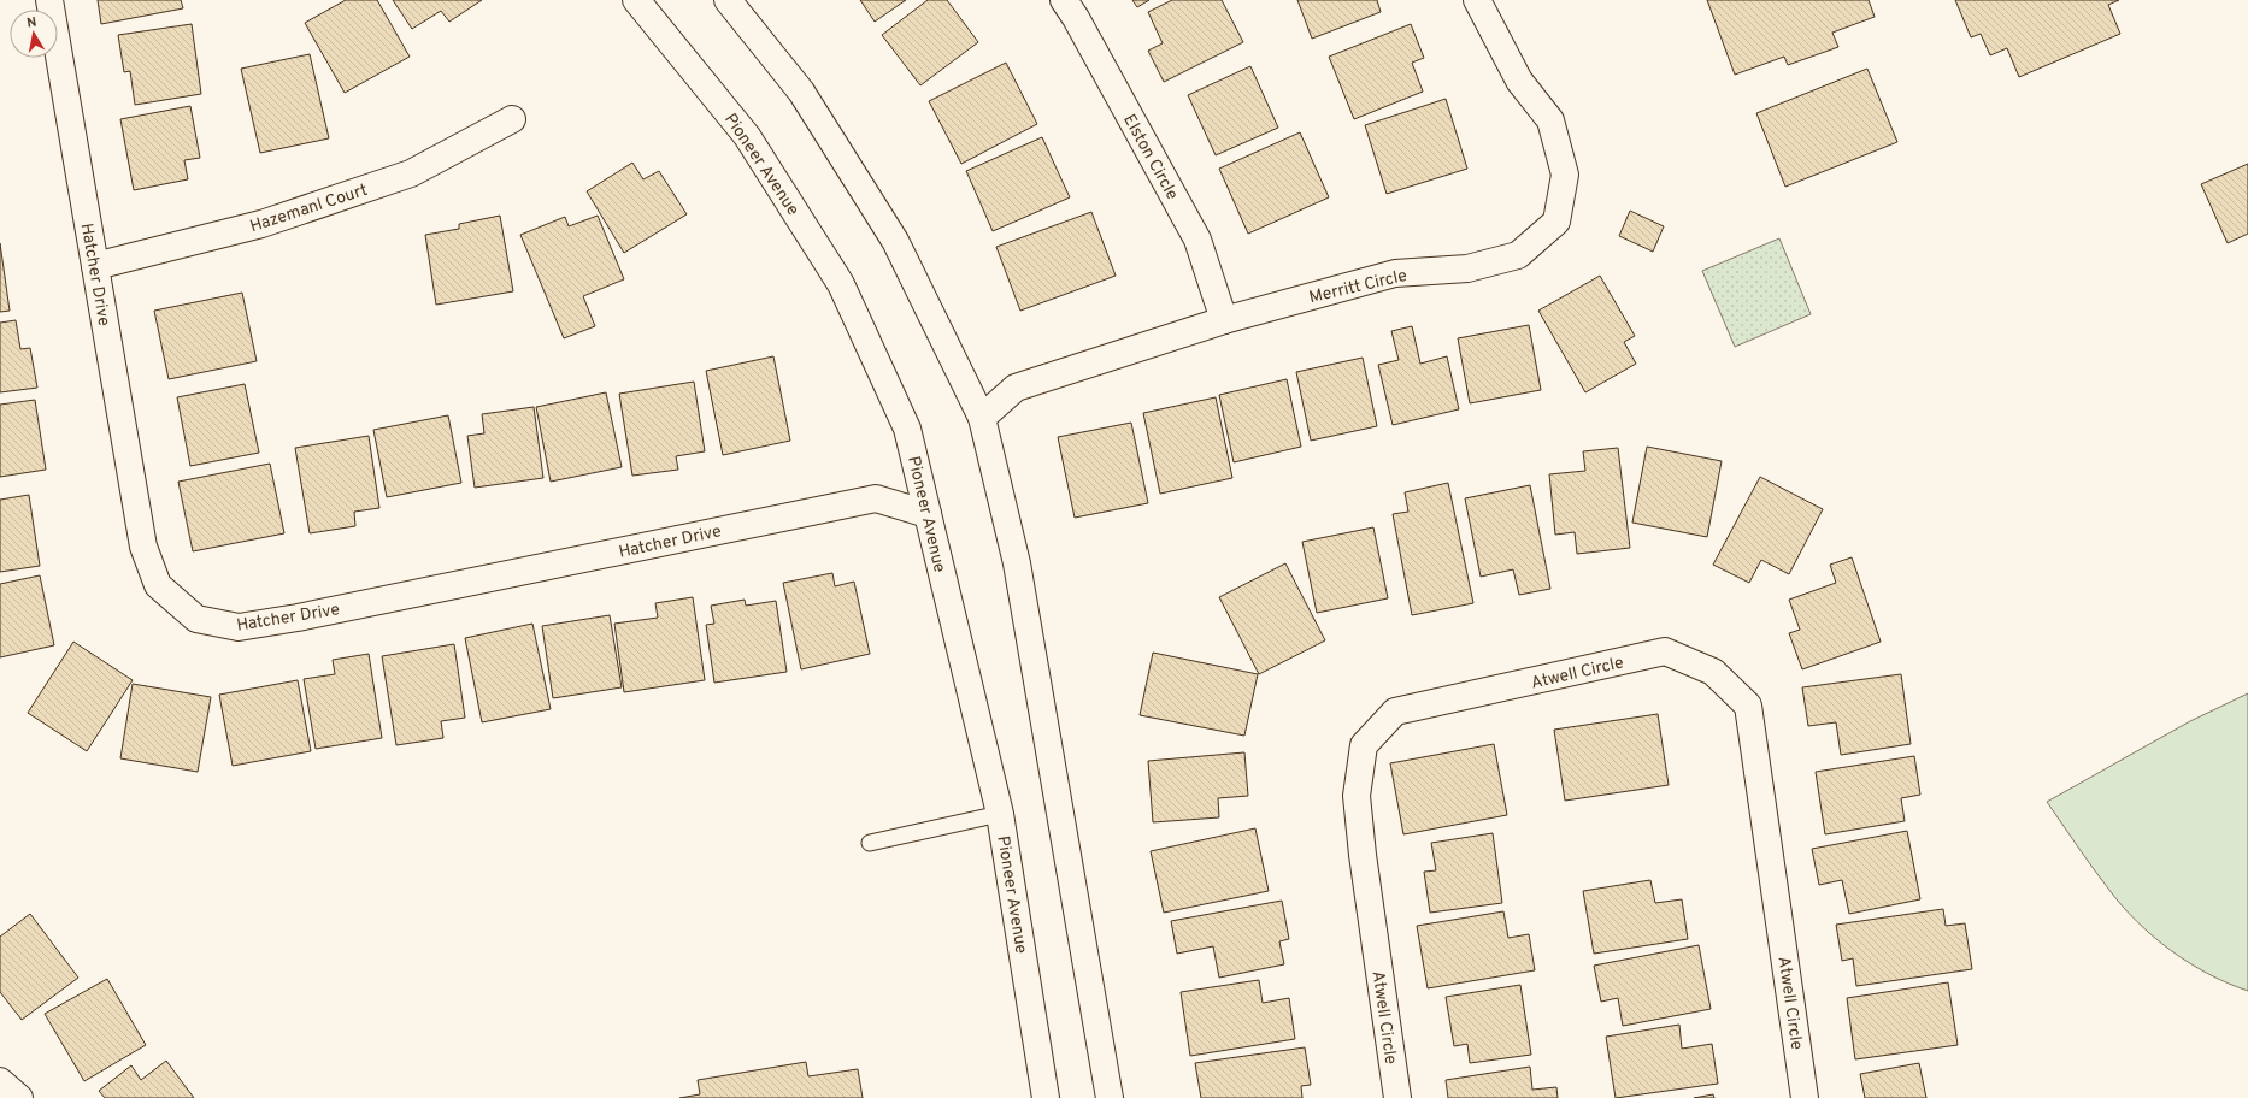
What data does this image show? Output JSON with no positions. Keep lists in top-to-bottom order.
{
  "streets": {
    "street": [
      "Elston Circle",
      "Pioneer Avenue",
      "Hazemanl Court",
      "Hatcher Drive",
      "Merritt Circle",
      "Atwell Circle"
    ]
  },
  "crossings": [
    ["Elston Circle", "Merritt Circle"],
    ["Pioneer Avenue", "Hatcher Drive"],
    ["Hazemanl Court", "Hatcher Drive"]
  ],
  "north": "top"
}
